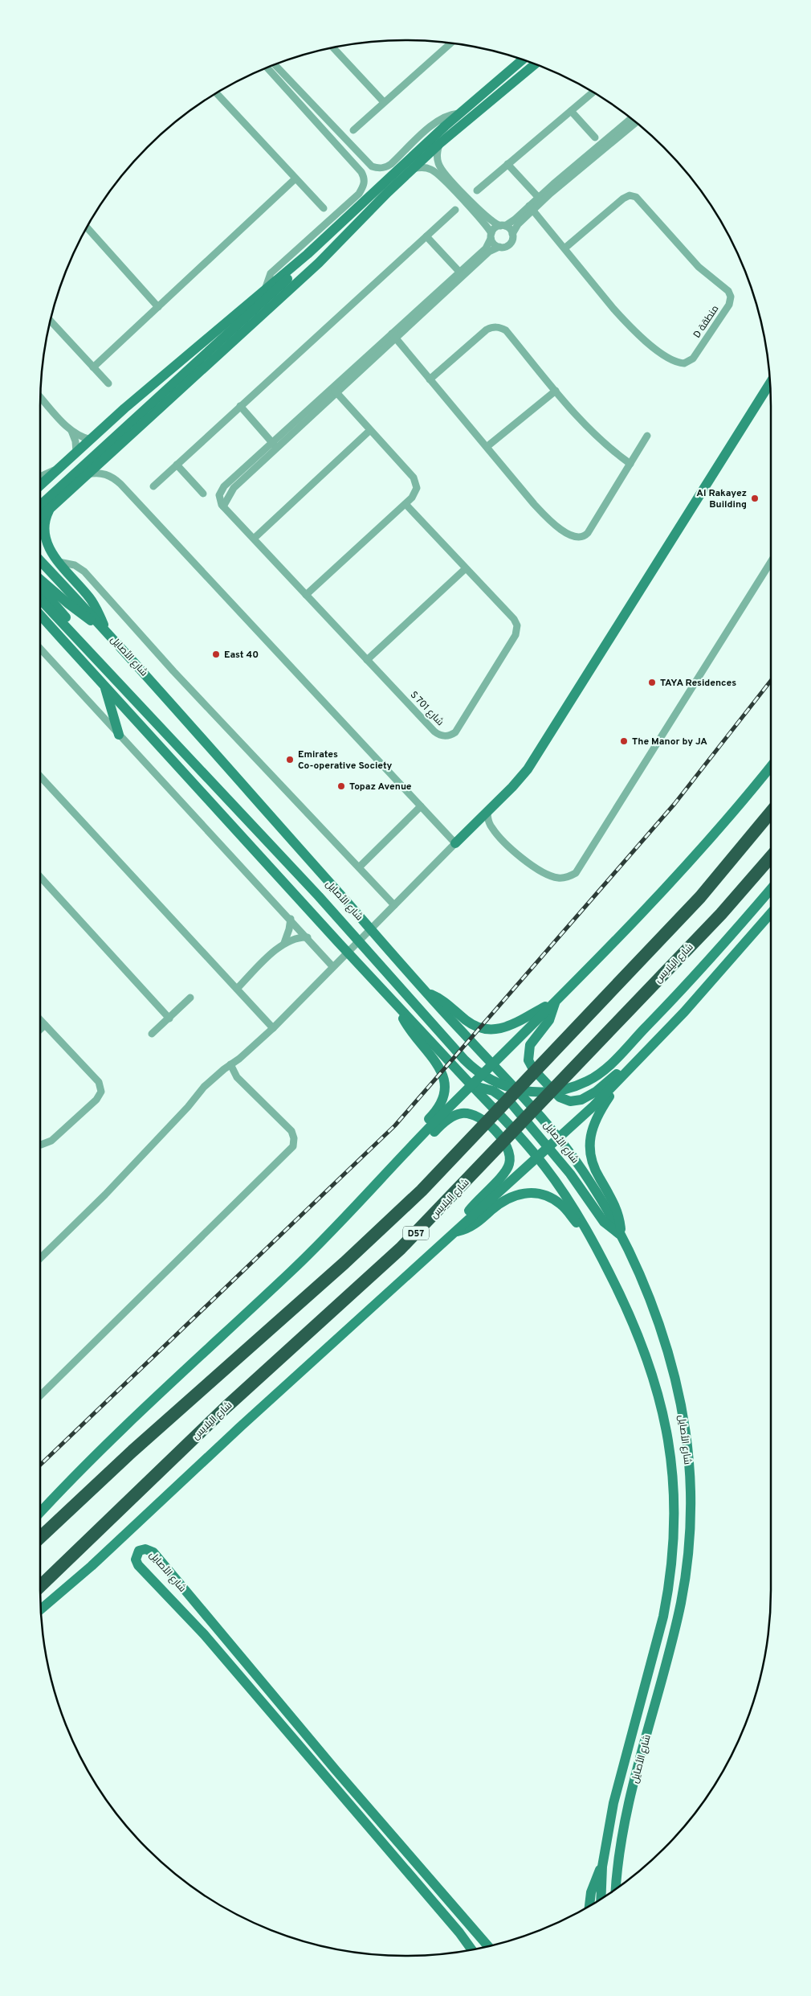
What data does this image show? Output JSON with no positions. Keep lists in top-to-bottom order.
{
  "streets": {
    "highway": ["شارع اليلايس", "D57"],
    "main road": ["شارع الأصايل"],
    "street": ["D منطقة", "S 701 شارع"]
  },
  "places": [
    "Al Rakayez Building",
    "East 40",
    "TAYA Residences",
    "The Manor by JA",
    "Emirates Co-operative Society",
    "Topaz Avenue"
  ]
}
